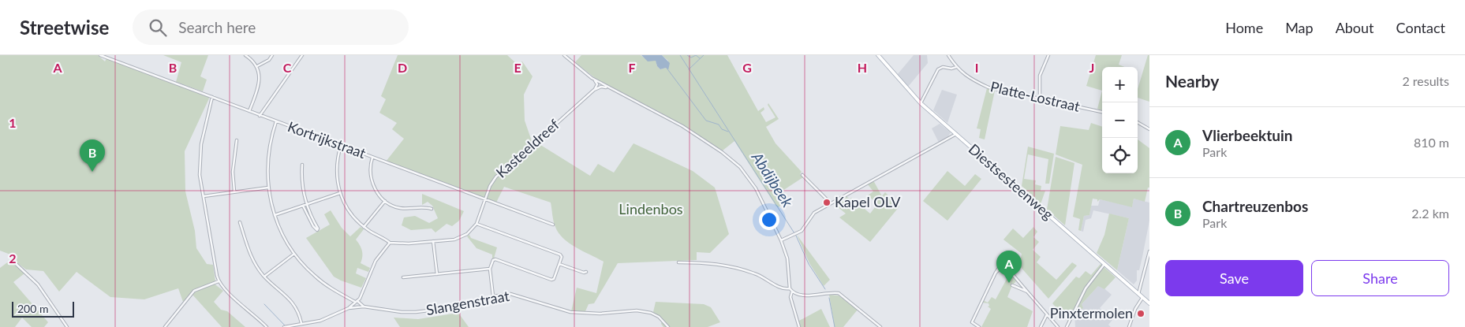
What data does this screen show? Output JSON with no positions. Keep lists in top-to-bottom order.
{
  "streets": {
    "main road": ["Diestsesteenweg"],
    "street": [
      "Platte-Lostraat",
      "Kortrijkstraat",
      "Kasteeldreef",
      "Slangenstraat"
    ]
  },
  "crossings": [
    ["Kortrijkstraat", "Kasteeldreef"]
  ],
  "water": ["Abdijbeek"],
  "parks": ["Lindenbos"],
  "places": ["Kapel OLV", "Pinxtermolen"],
  "scale_bar": "200 m",
  "page": {
    "header": "Streetwise",
    "search": "Search here",
    "nav": [
      "Home",
      "Map",
      "About",
      "Contact"
    ],
    "heading": ["Nearby", "2 results"],
    "map_buttons": ["+", "−"],
    "list": [
      {
        "mark": "A",
        "name": "Vlierbeektuin",
        "note": "Park",
        "value": "810 m"
      },
      {
        "mark": "B",
        "name": "Chartreuzenbos",
        "note": "Park",
        "value": "2.2 km"
      }
    ],
    "pins": ["B", "A"],
    "buttons": ["Save", "Share"],
    "scale": "200 m"
  },
  "grid": {
    "columns": [
      "A",
      "B",
      "C",
      "D",
      "E",
      "F",
      "G",
      "H",
      "I",
      "J"
    ],
    "rows": ["1", "2"]
  }
}
